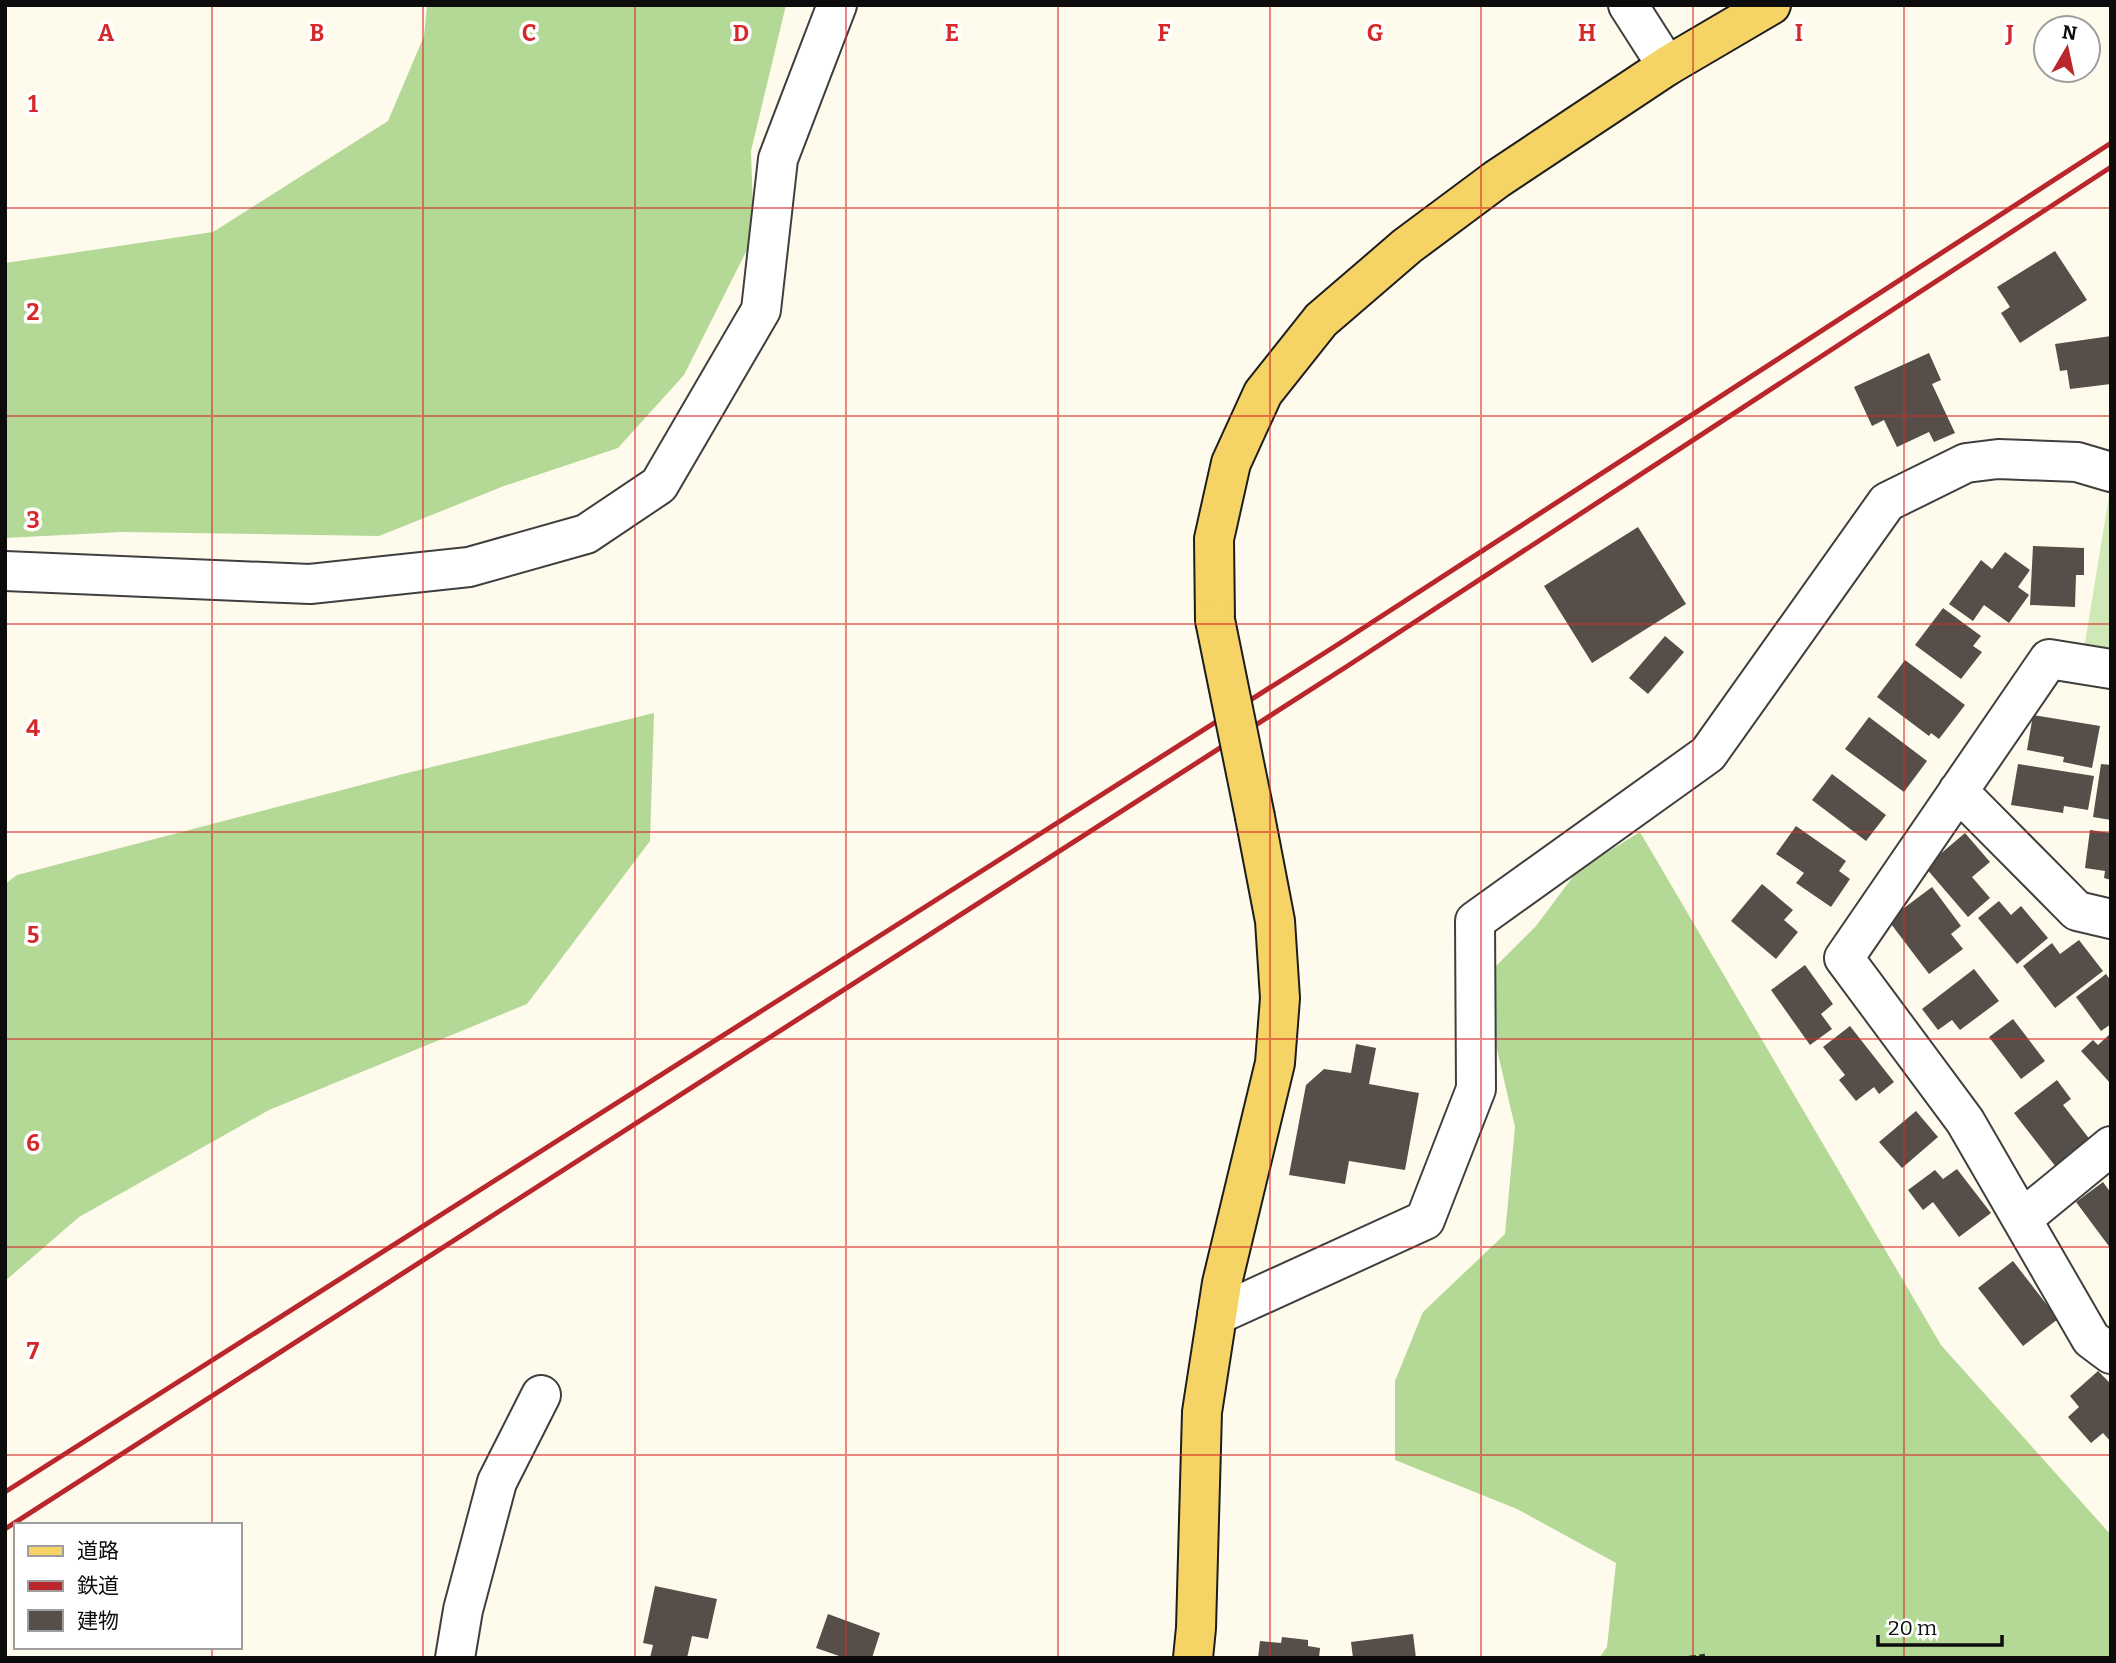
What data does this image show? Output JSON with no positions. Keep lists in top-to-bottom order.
{
  "legend": ["道路", "鉄道", "建物"],
  "scale_bar": "20 m",
  "north": "top",
  "grid": {
    "columns": [
      "A",
      "B",
      "C",
      "D",
      "E",
      "F",
      "G",
      "H",
      "I",
      "J"
    ],
    "rows": [
      "1",
      "2",
      "3",
      "4",
      "5",
      "6",
      "7"
    ]
  }
}
